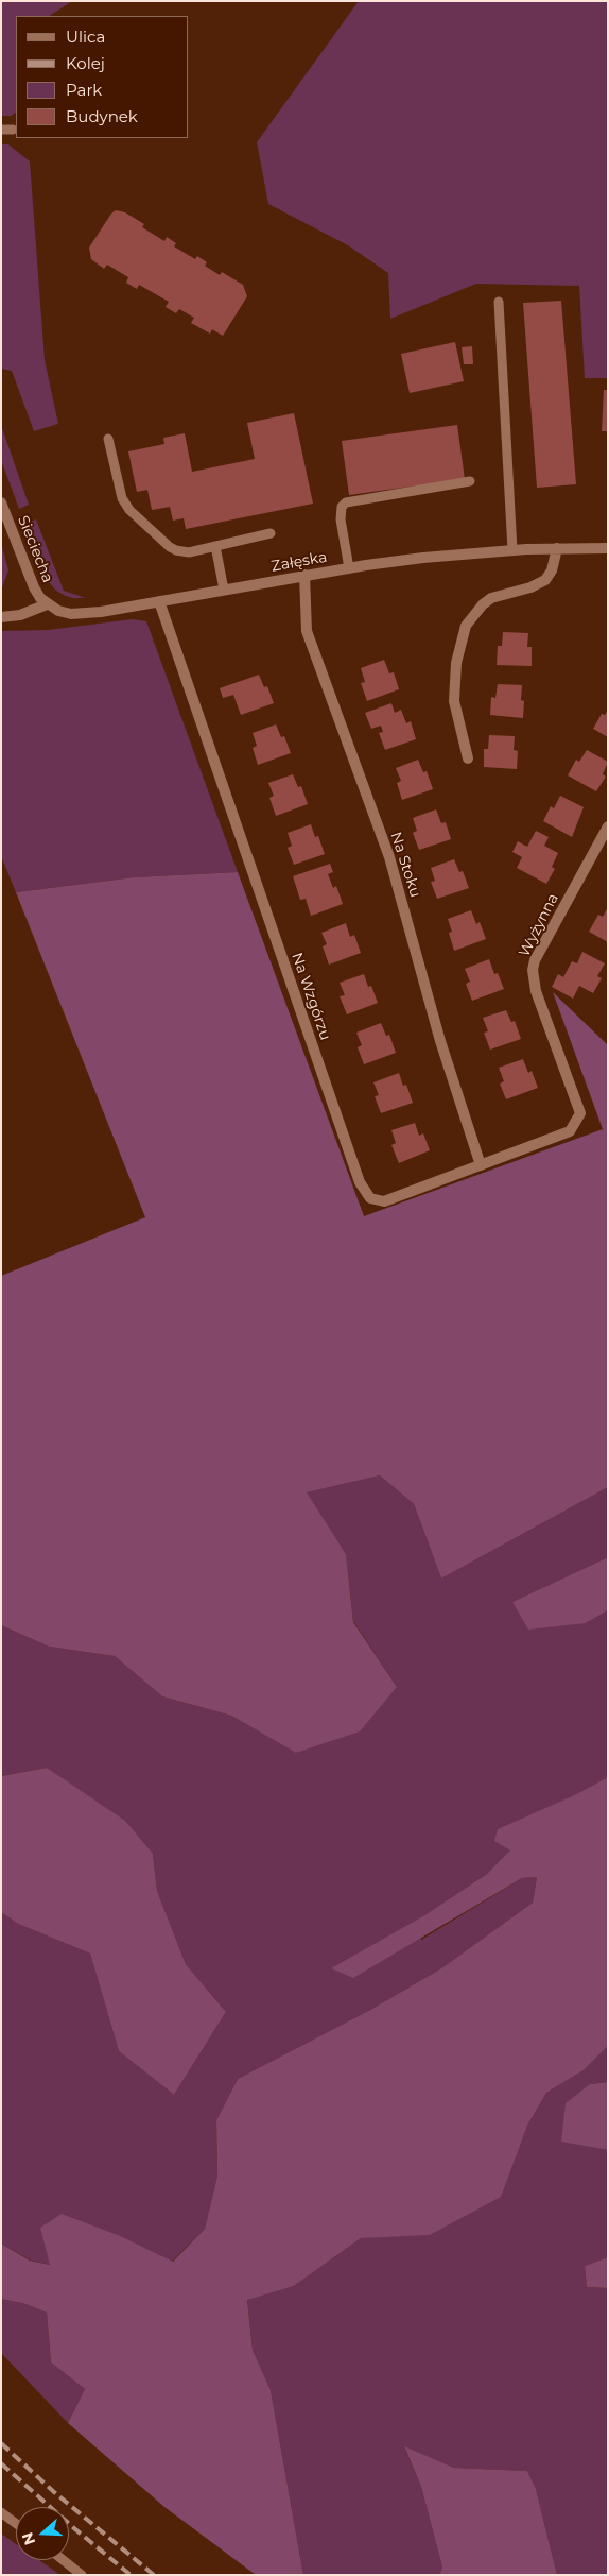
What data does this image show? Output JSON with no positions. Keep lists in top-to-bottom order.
{
  "streets": {
    "street": [
      "Sieciecha",
      "Załęska",
      "Na Stoku",
      "Wyżynna",
      "Na Wzgórzu"
    ]
  },
  "crossings": [
    ["Sieciecha", "Załęska"],
    ["Załęska", "Na Stoku"],
    ["Załęska", "Na Wzgórzu"],
    ["Na Stoku", "Na Wzgórzu"],
    ["Wyżynna", "Na Wzgórzu"]
  ],
  "legend": [
    "Ulica",
    "Kolej",
    "Park",
    "Budynek"
  ],
  "north": "left"
}
